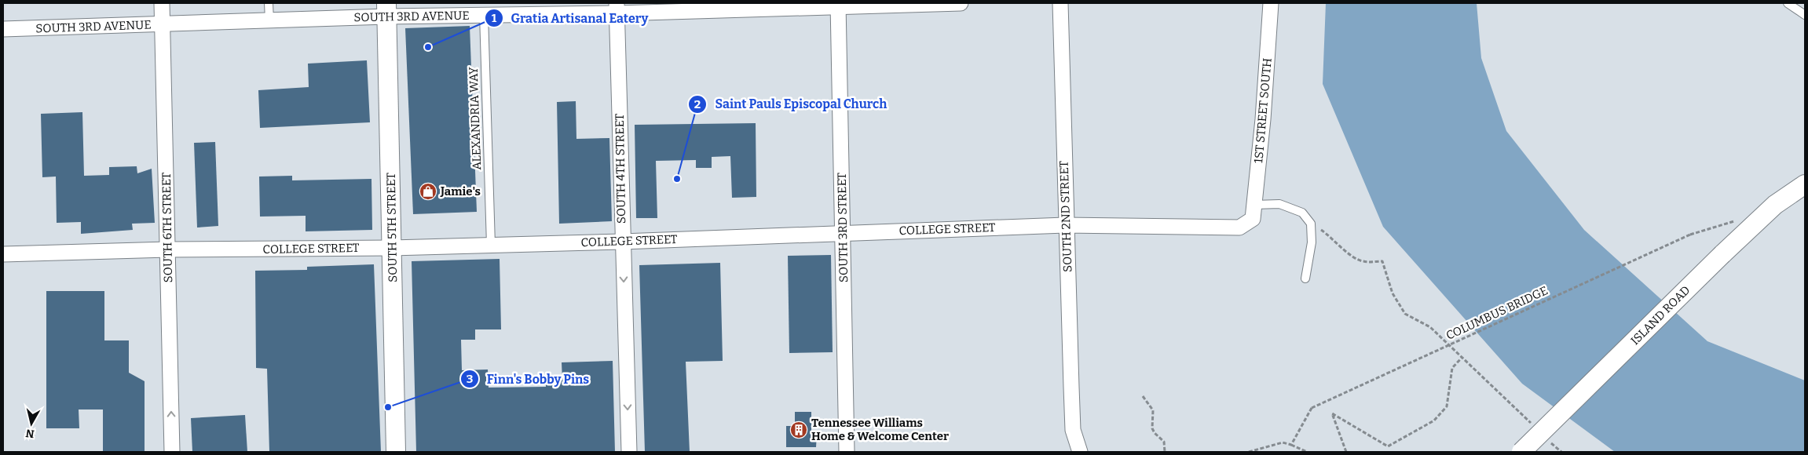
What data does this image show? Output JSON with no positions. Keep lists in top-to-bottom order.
{
  "streets": {
    "street": [
      "SOUTH 3RD AVENUE",
      "1ST STREET SOUTH",
      "SOUTH 4TH STREET",
      "SOUTH 2ND STREET",
      "SOUTH 6TH STREET",
      "SOUTH 5TH STREET",
      "SOUTH 3RD STREET",
      "COLLEGE STREET",
      "ISLAND ROAD"
    ],
    "lane": ["ALEXANDRIA WAY"],
    "path": ["COLUMBUS BRIDGE"]
  },
  "crossings": [
    ["SOUTH 3RD AVENUE", "ALEXANDRIA WAY"],
    ["SOUTH 3RD AVENUE", "SOUTH 4TH STREET"],
    ["SOUTH 3RD AVENUE", "SOUTH 6TH STREET"],
    ["SOUTH 3RD AVENUE", "SOUTH 5TH STREET"],
    ["SOUTH 3RD AVENUE", "SOUTH 3RD STREET"],
    ["1ST STREET SOUTH", "COLLEGE STREET"],
    ["ALEXANDRIA WAY", "COLLEGE STREET"],
    ["SOUTH 4TH STREET", "COLLEGE STREET"],
    ["SOUTH 2ND STREET", "COLLEGE STREET"],
    ["SOUTH 6TH STREET", "COLLEGE STREET"],
    ["SOUTH 5TH STREET", "COLLEGE STREET"],
    ["SOUTH 3RD STREET", "COLLEGE STREET"]
  ],
  "one_way": ["SOUTH 4TH STREET", "SOUTH 6TH STREET"],
  "places": {
    "other": ["Gratia Artisanal Eatery", "Saint Pauls Episcopal Church", "Finn's Bobby Pins"],
    "shop": ["Jamie's"],
    "building": ["Tennessee Williams Home & Welcome Center"]
  },
  "north": "bottom"
}
